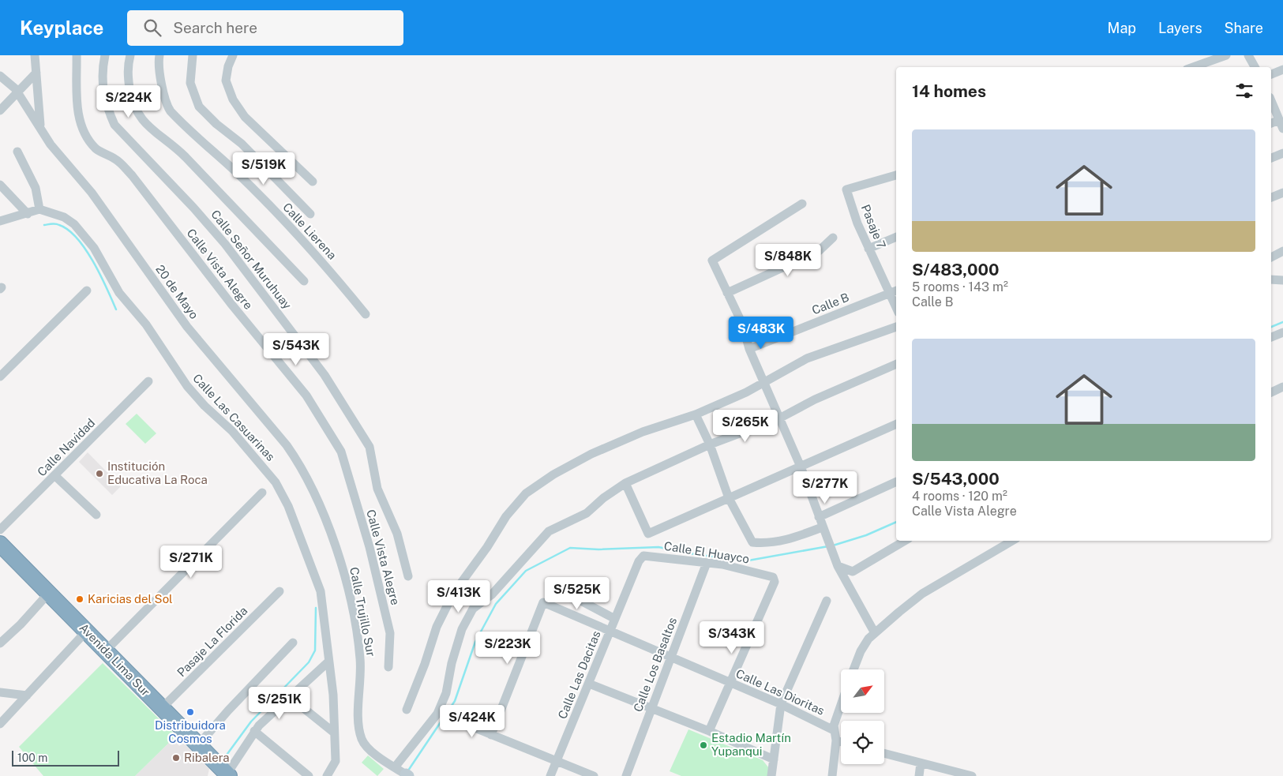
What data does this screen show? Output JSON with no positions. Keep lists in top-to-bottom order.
{
  "streets": {
    "highway": ["Avenida Lima Sur"],
    "street": [
      "Pasaje 7",
      "Calle Lierena",
      "Calle Señor Muruhuay",
      "Calle Vista Alegre",
      "20 de Mayo",
      "Calle B",
      "Calle Las Casuarinas",
      "Calle Navidad",
      "Calle El Huayco",
      "Calle Trujillo Sur",
      "Pasaje La Florida",
      "Calle Los Basaltos",
      "Calle Las Dacitas",
      "Calle Las Dioritas"
    ]
  },
  "crossings": [
    ["Pasaje 7", "Calle B"],
    ["20 de Mayo", "Calle Trujillo Sur"],
    ["Calle El Huayco", "Calle Los Basaltos"],
    ["Calle El Huayco", "Calle Las Dacitas"],
    ["Calle El Huayco", "Calle Las Dioritas"],
    ["Pasaje La Florida", "Avenida Lima Sur"],
    ["Calle Los Basaltos", "Calle Las Dioritas"],
    ["Calle Las Dacitas", "Calle Las Dioritas"]
  ],
  "places": [
    "Institución Educativa La Roca",
    "Karicias del Sol",
    "Distribuidora Cosmos",
    "Estadio Martín Yupanqui",
    "Ribalera"
  ],
  "scale_bar": "100 m",
  "north": "top right",
  "page": {
    "header": "Keyplace",
    "search": "Search here",
    "nav": ["Map", "Layers", "Share"],
    "heading": "14 homes",
    "price": [
      "S/224K",
      "S/519K",
      "S/848K",
      "S/483K",
      "S/543K",
      "S/265K",
      "S/277K",
      "S/271K",
      "S/525K",
      "S/413K",
      "S/343K",
      "S/223K",
      "S/251K",
      "S/424K"
    ],
    "list": [
      {
        "name": "S/483,000",
        "note": "5 rooms · 143 m² · Calle B"
      },
      {
        "name": "S/543,000",
        "note": "4 rooms · 120 m² · Calle Vista Alegre"
      }
    ],
    "scale": "100 m"
  }
}
